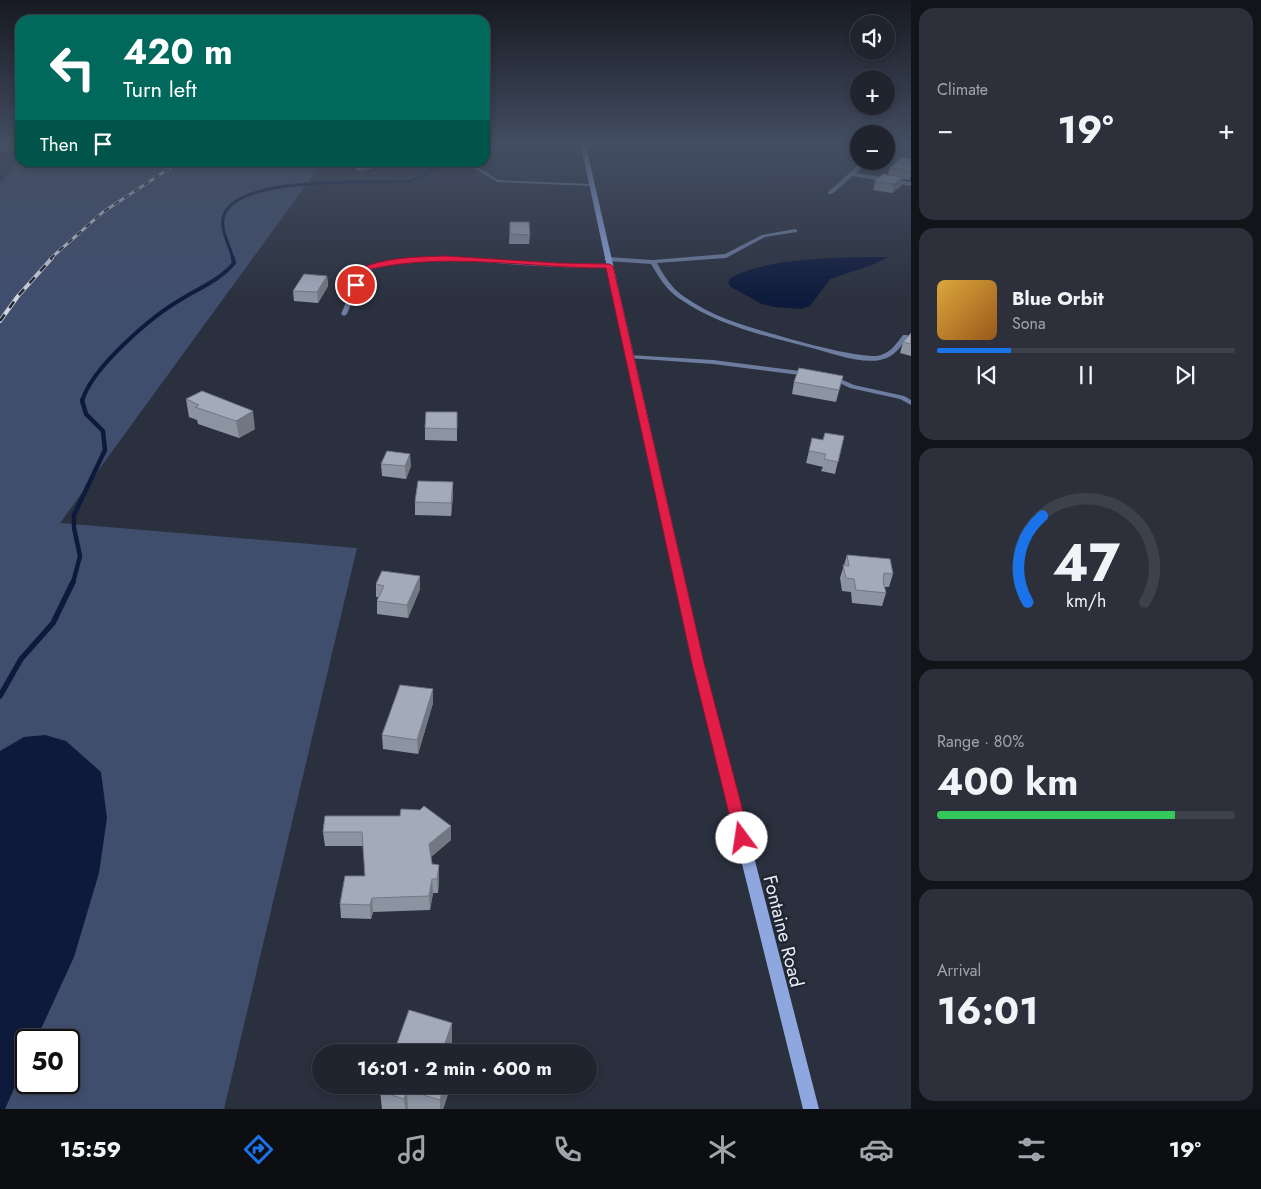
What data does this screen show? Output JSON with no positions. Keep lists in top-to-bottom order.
{
  "streets": {
    "main road": ["Fontaine Road"]
  },
  "page": {
    "tile": [
      "Climate",
      ["Range · 80%", "400 km"],
      ["Arrival", "16:01"]
    ],
    "map_buttons": ["+", "−"],
    "turn": ["420 m", "Turn left"],
    "heat": ["−", "19°", "+"],
    "then": "Then",
    "song": ["Blue Orbit", "Sona"],
    "limit": "50",
    "trip": "16:01 · 2 min · 600 m",
    "tabs": ["15:59", "19°"],
    "gauge": ["47", "km/h"]
  }
}
